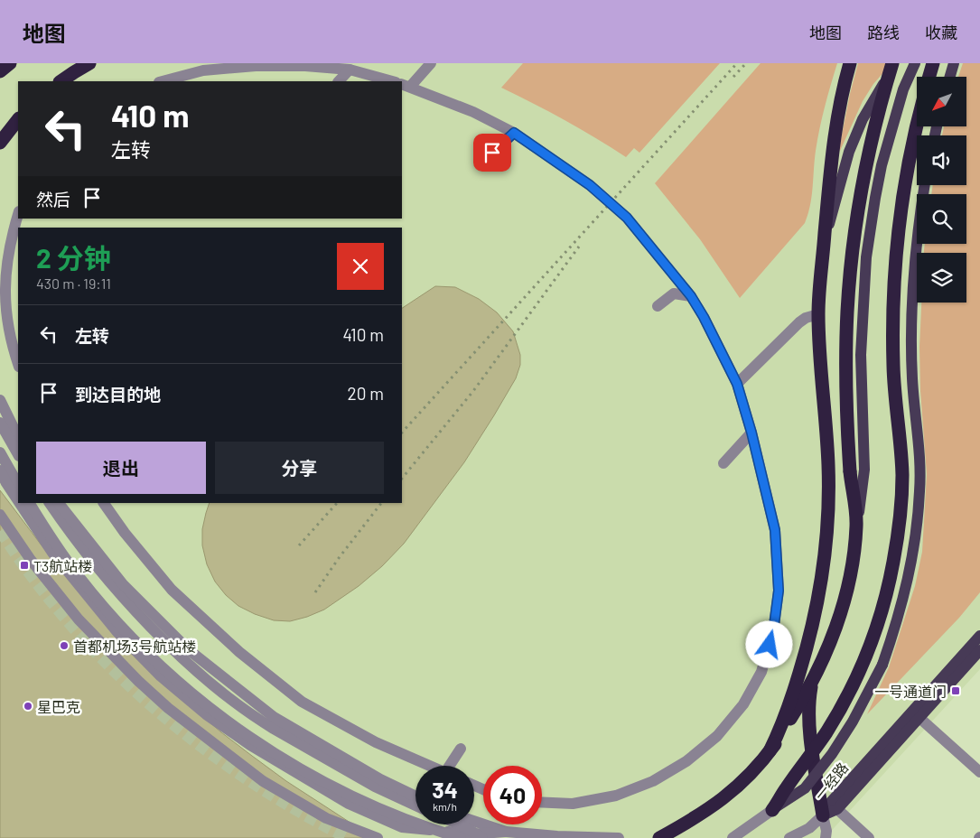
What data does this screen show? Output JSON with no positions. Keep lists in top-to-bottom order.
{
  "streets": {
    "main road": ["一经路"]
  },
  "places": {
    "transit": ["T3航站楼", "一号通道门"],
    "other": ["首都机场3号航站楼", "星巴克"]
  },
  "north": "bottom left",
  "page": {
    "header": "地图",
    "nav": ["地图", "路线", "收藏"],
    "turn": ["410 m", "左转"],
    "then": "然后",
    "heading": ["2 分钟", "430 m · 19:11"],
    "list": [
      {
        "name": "左转",
        "value": "410 m"
      },
      {
        "name": "到达目的地",
        "value": "20 m"
      }
    ],
    "buttons": ["退出", "分享"],
    "speed": "34 km/h",
    "limit": "40"
  }
}
